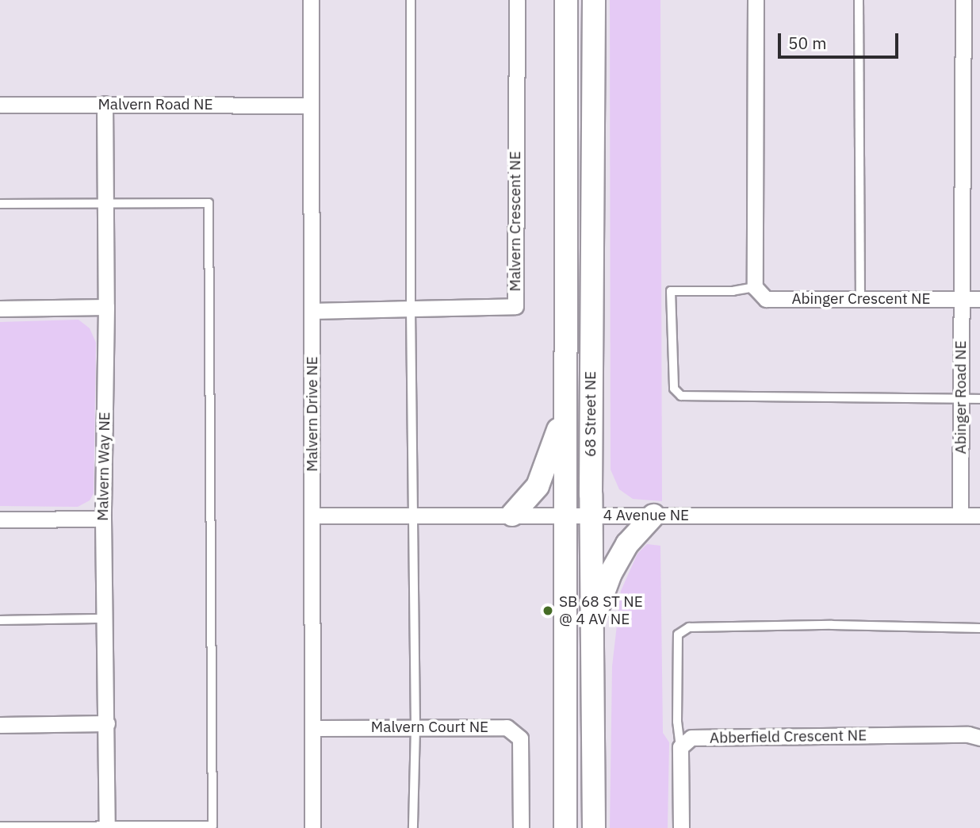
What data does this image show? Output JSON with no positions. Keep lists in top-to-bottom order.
{
  "streets": {
    "main road": ["68 Street NE"],
    "street": [
      "Malvern Road NE",
      "Malvern Crescent NE",
      "Abinger Crescent NE",
      "Abinger Road NE",
      "Malvern Drive NE",
      "Malvern Way NE",
      "4 Avenue NE",
      "Malvern Court NE",
      "Abberfield Crescent NE"
    ]
  },
  "crossings": [
    ["Malvern Road NE", "Malvern Drive NE"],
    ["Malvern Road NE", "Malvern Way NE"],
    ["Malvern Crescent NE", "Malvern Drive NE"],
    ["Abinger Crescent NE", "Abinger Road NE"],
    ["Abinger Road NE", "4 Avenue NE"],
    ["Malvern Drive NE", "4 Avenue NE"],
    ["Malvern Drive NE", "Malvern Court NE"],
    ["68 Street NE", "4 Avenue NE"]
  ],
  "places": ["SB 68 ST NE @ 4 AV NE"],
  "scale_bar": "50 m"
}
